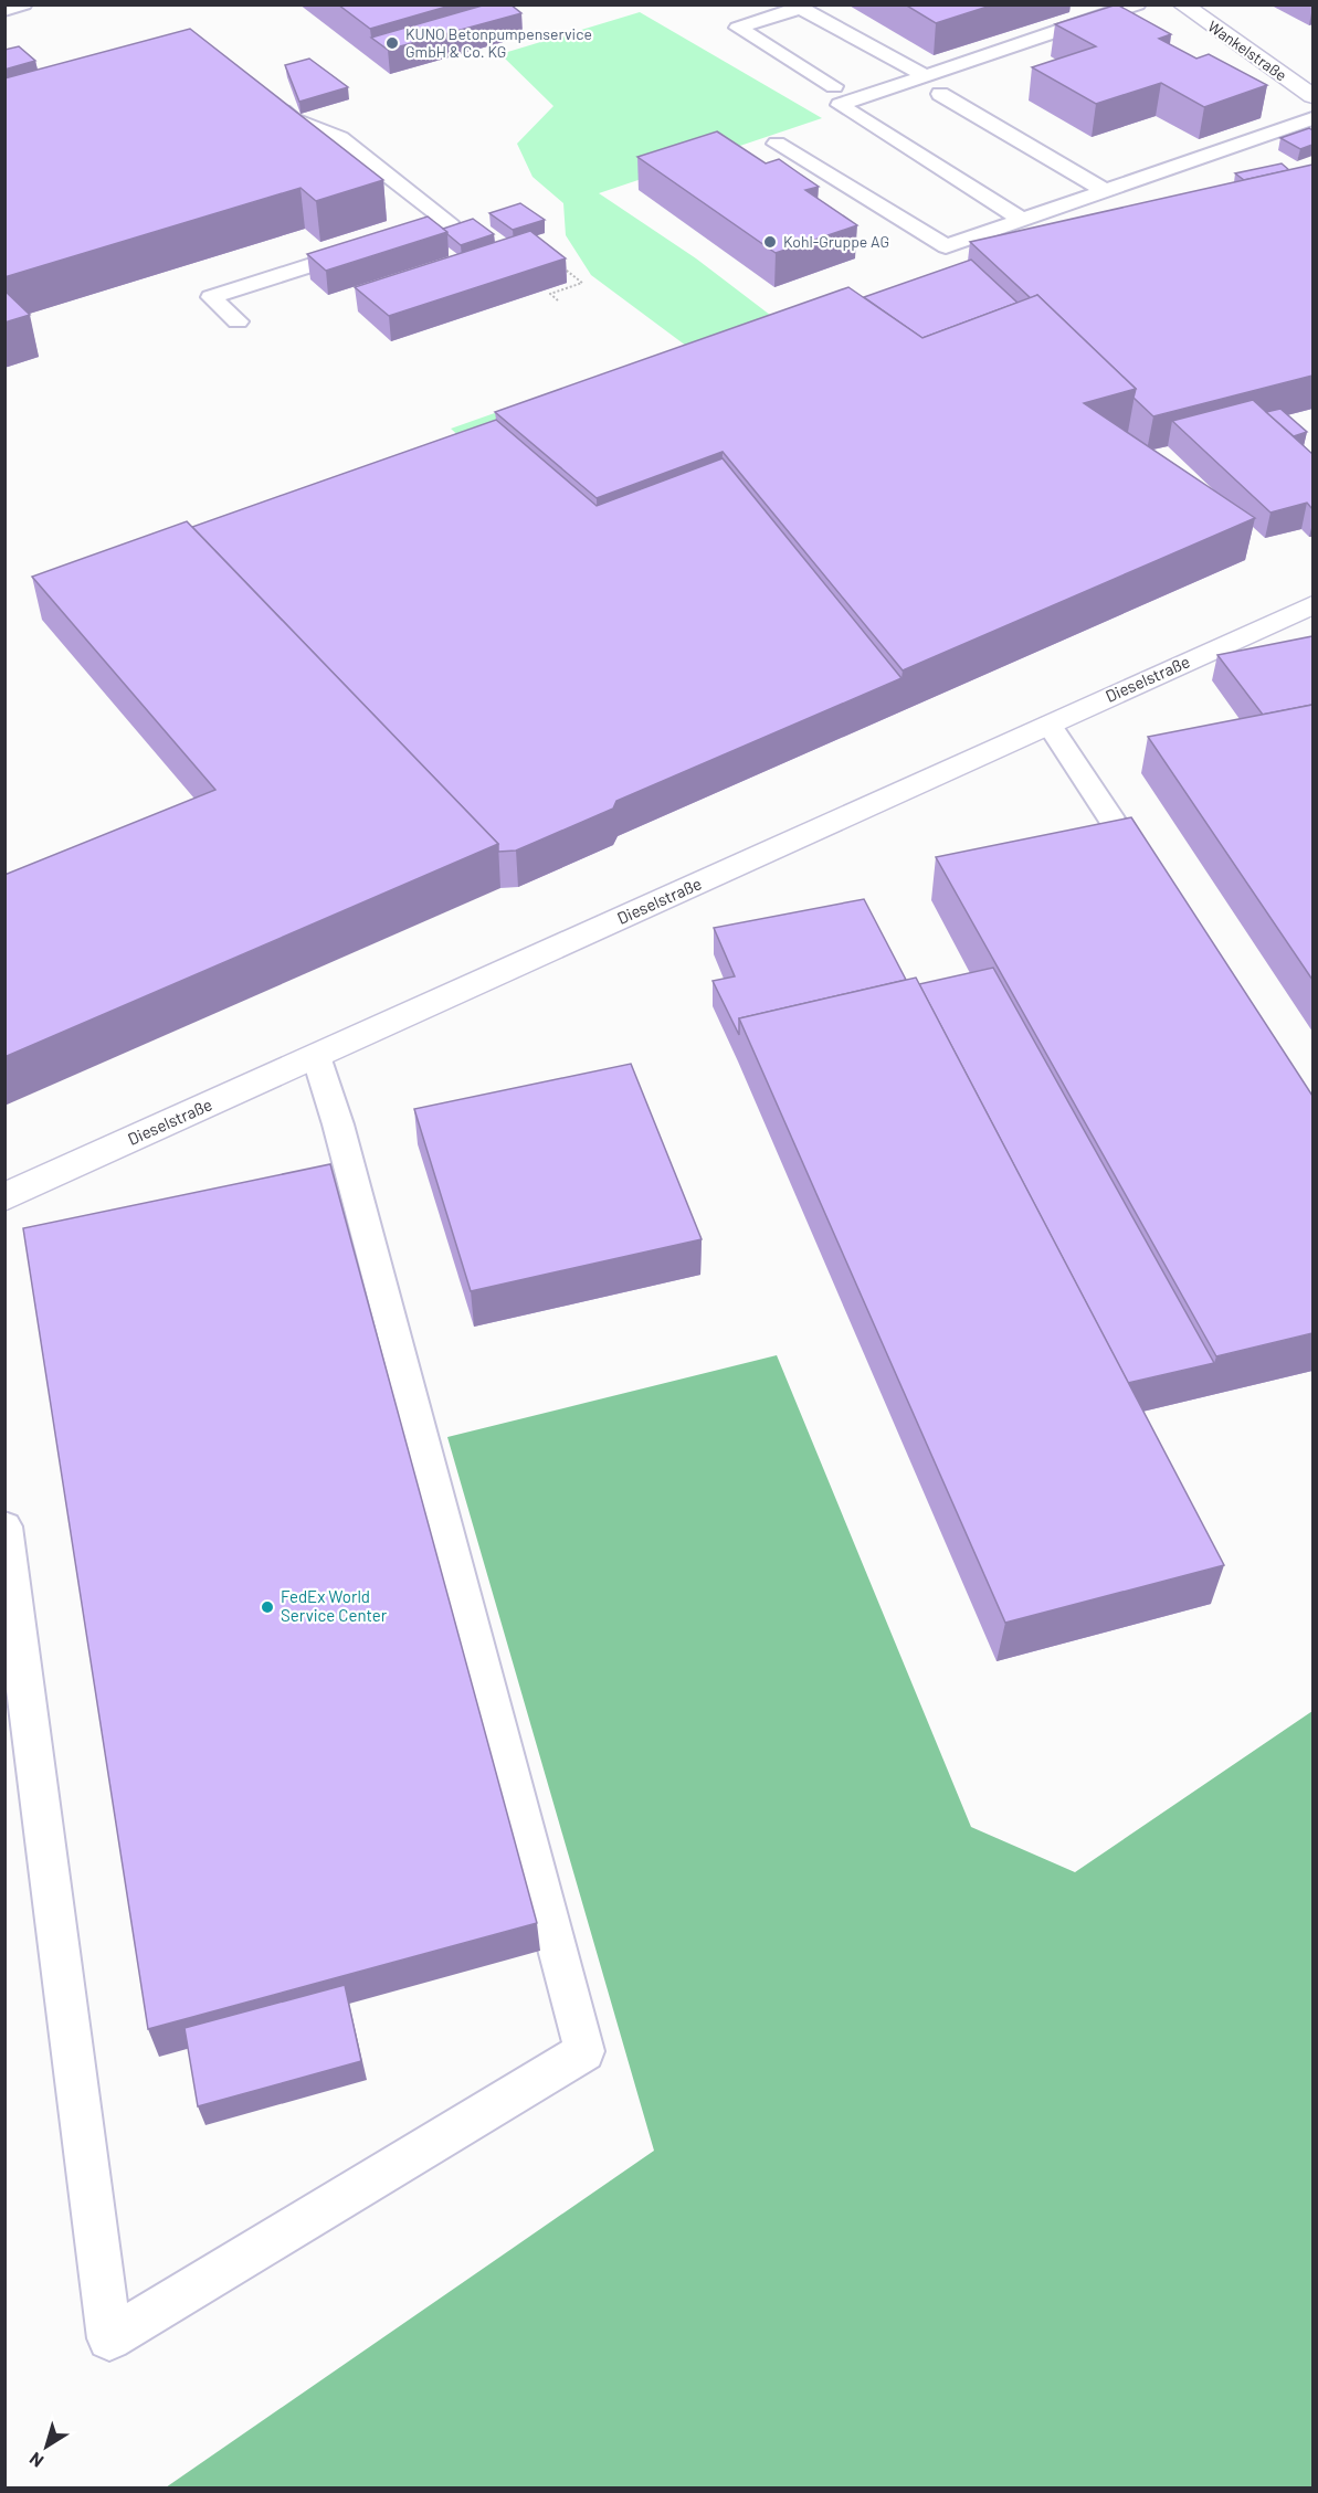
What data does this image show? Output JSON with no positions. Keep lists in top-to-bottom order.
{
  "streets": {
    "street": ["Wankelstraße", "Dieselstraße"]
  },
  "places": ["KUNO Betonpumpenservice GmbH & Co. KG", "Kohl-Gruppe AG", "FedEx World Service Center"],
  "north": "bottom left"
}
